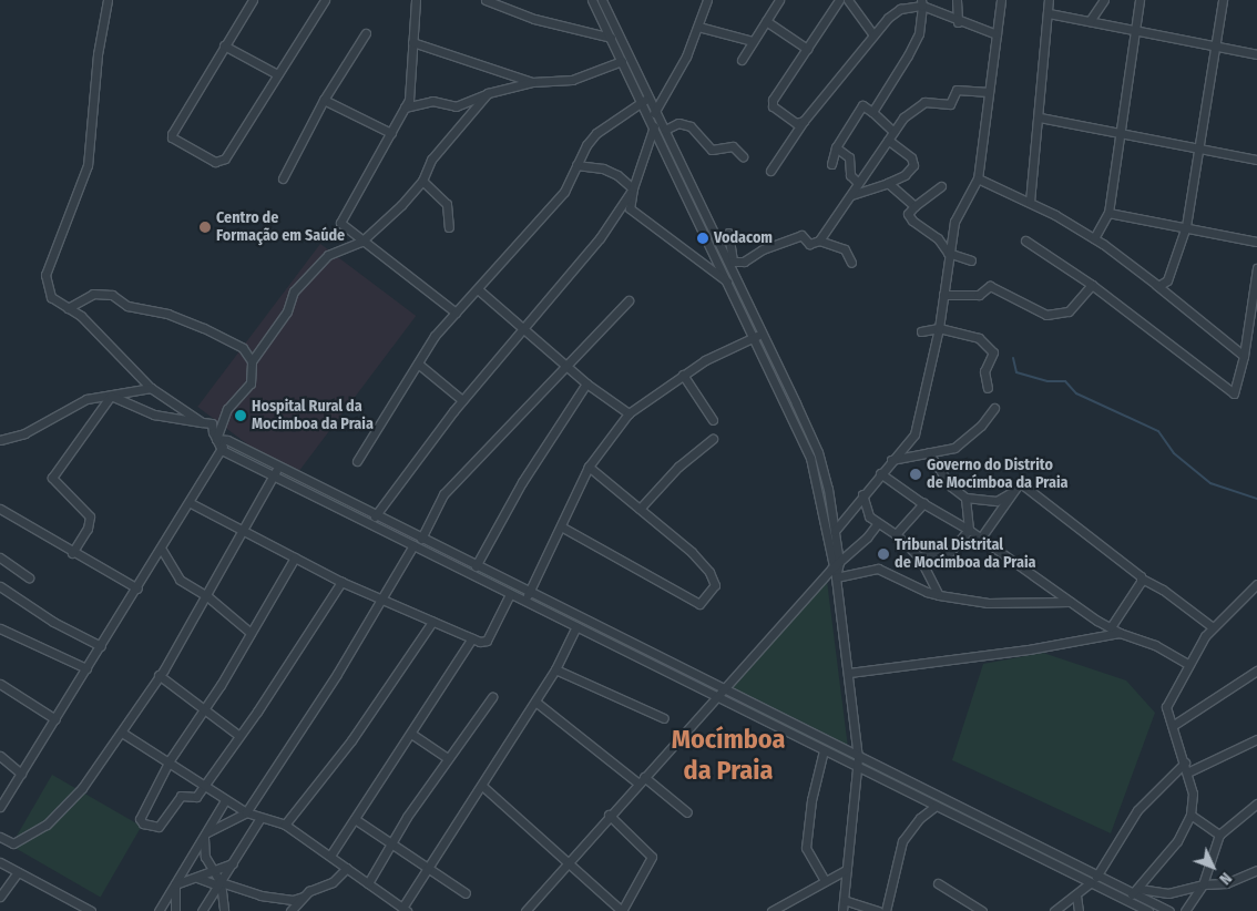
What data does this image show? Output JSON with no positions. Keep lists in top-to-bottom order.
{
  "districts": ["Mocímboa da Praia"],
  "places": [
    "Centro de Formação em Saúde",
    "Vodacom",
    "Hospital Rural da Mocimboa da Praia",
    "Governo do Distrito de Mocímboa da Praia",
    "Tribunal Distrital de Mocímboa da Praia"
  ],
  "north": "bottom right"
}
